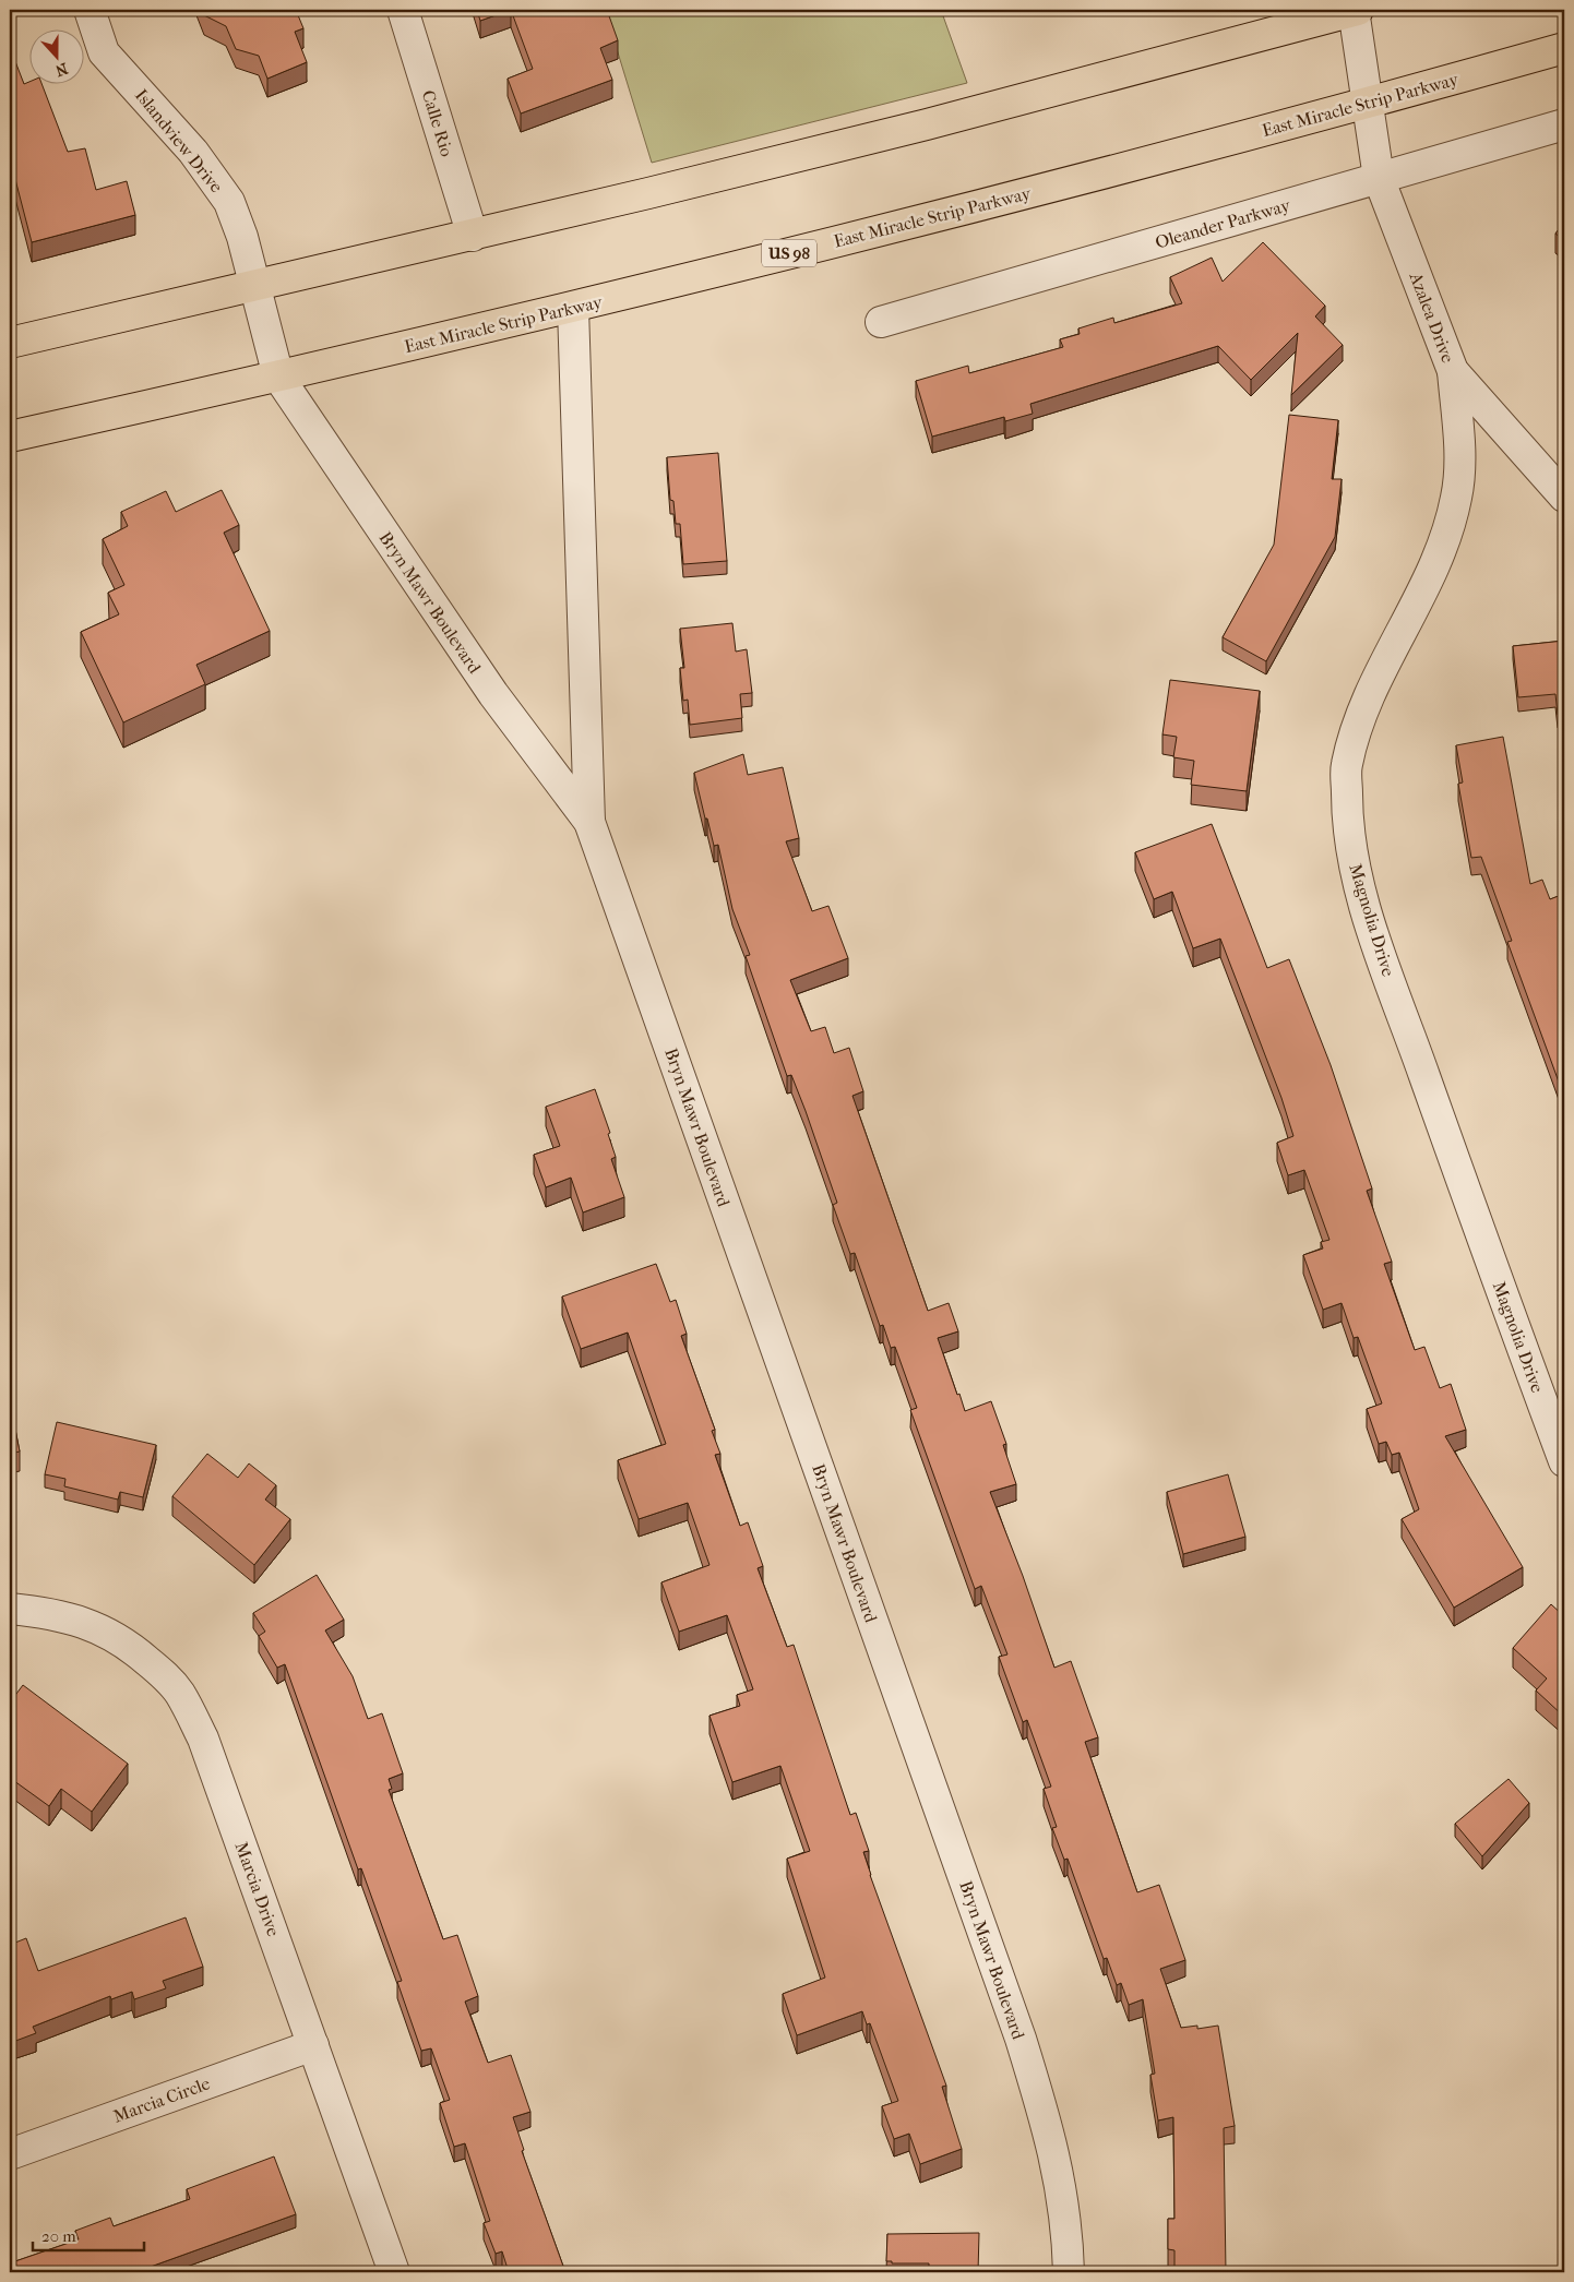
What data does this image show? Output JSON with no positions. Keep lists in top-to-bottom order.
{
  "streets": {
    "highway": ["East Miracle Strip Parkway", "US 98"],
    "street": [
      "Calle Rio",
      "Islandview Drive",
      "Oleander Parkway",
      "Azalea Drive",
      "Bryn Mawr Boulevard",
      "Magnolia Drive",
      "Marcia Drive",
      "Marcia Circle"
    ]
  },
  "crossings": [
    ["East Miracle Strip Parkway", "Islandview Drive"],
    ["East Miracle Strip Parkway", "Azalea Drive"],
    ["East Miracle Strip Parkway", "Bryn Mawr Boulevard"],
    ["Islandview Drive", "Bryn Mawr Boulevard"],
    ["Oleander Parkway", "Azalea Drive"],
    ["Azalea Drive", "Magnolia Drive"],
    ["Marcia Drive", "Marcia Circle"]
  ],
  "scale_bar": "20 m",
  "north": "bottom"
}
